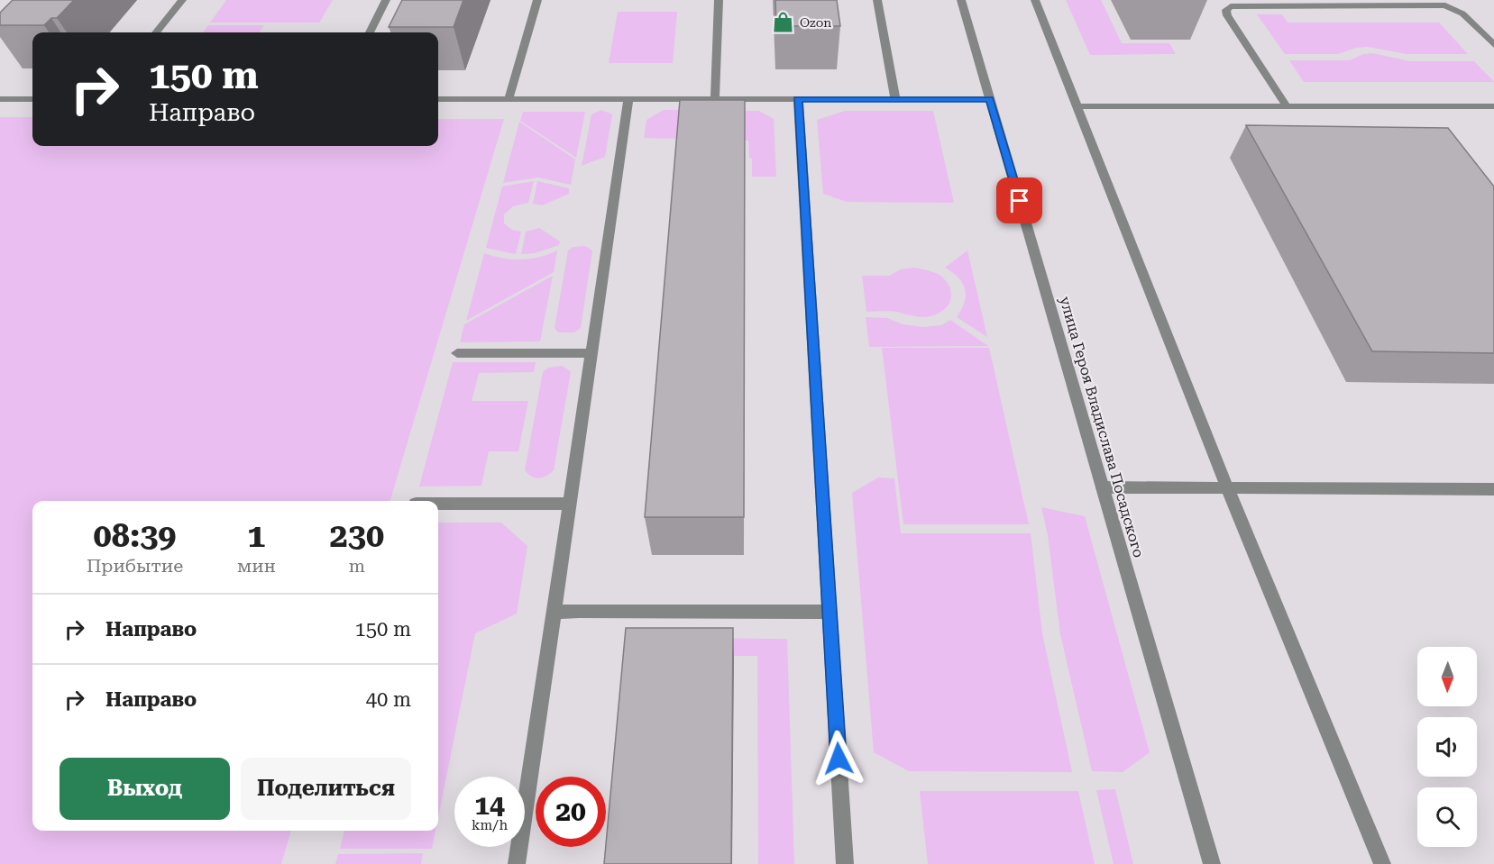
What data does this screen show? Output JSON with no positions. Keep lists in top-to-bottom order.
{
  "streets": {
    "street": ["улица Героя Владислава Посадского"]
  },
  "places": {
    "shop": ["Ozon"]
  },
  "north": "bottom",
  "page": {
    "turn": ["150 m", "Направо"],
    "eta": [
      "08:39",
      "Прибытие",
      "1",
      "мин",
      "230",
      "m"
    ],
    "list": [
      {
        "name": "Направо",
        "value": "150 m"
      },
      {
        "name": "Направо",
        "value": "40 m"
      }
    ],
    "buttons": ["Выход", "Поделиться"],
    "speed": "14 km/h",
    "limit": "20"
  }
}
